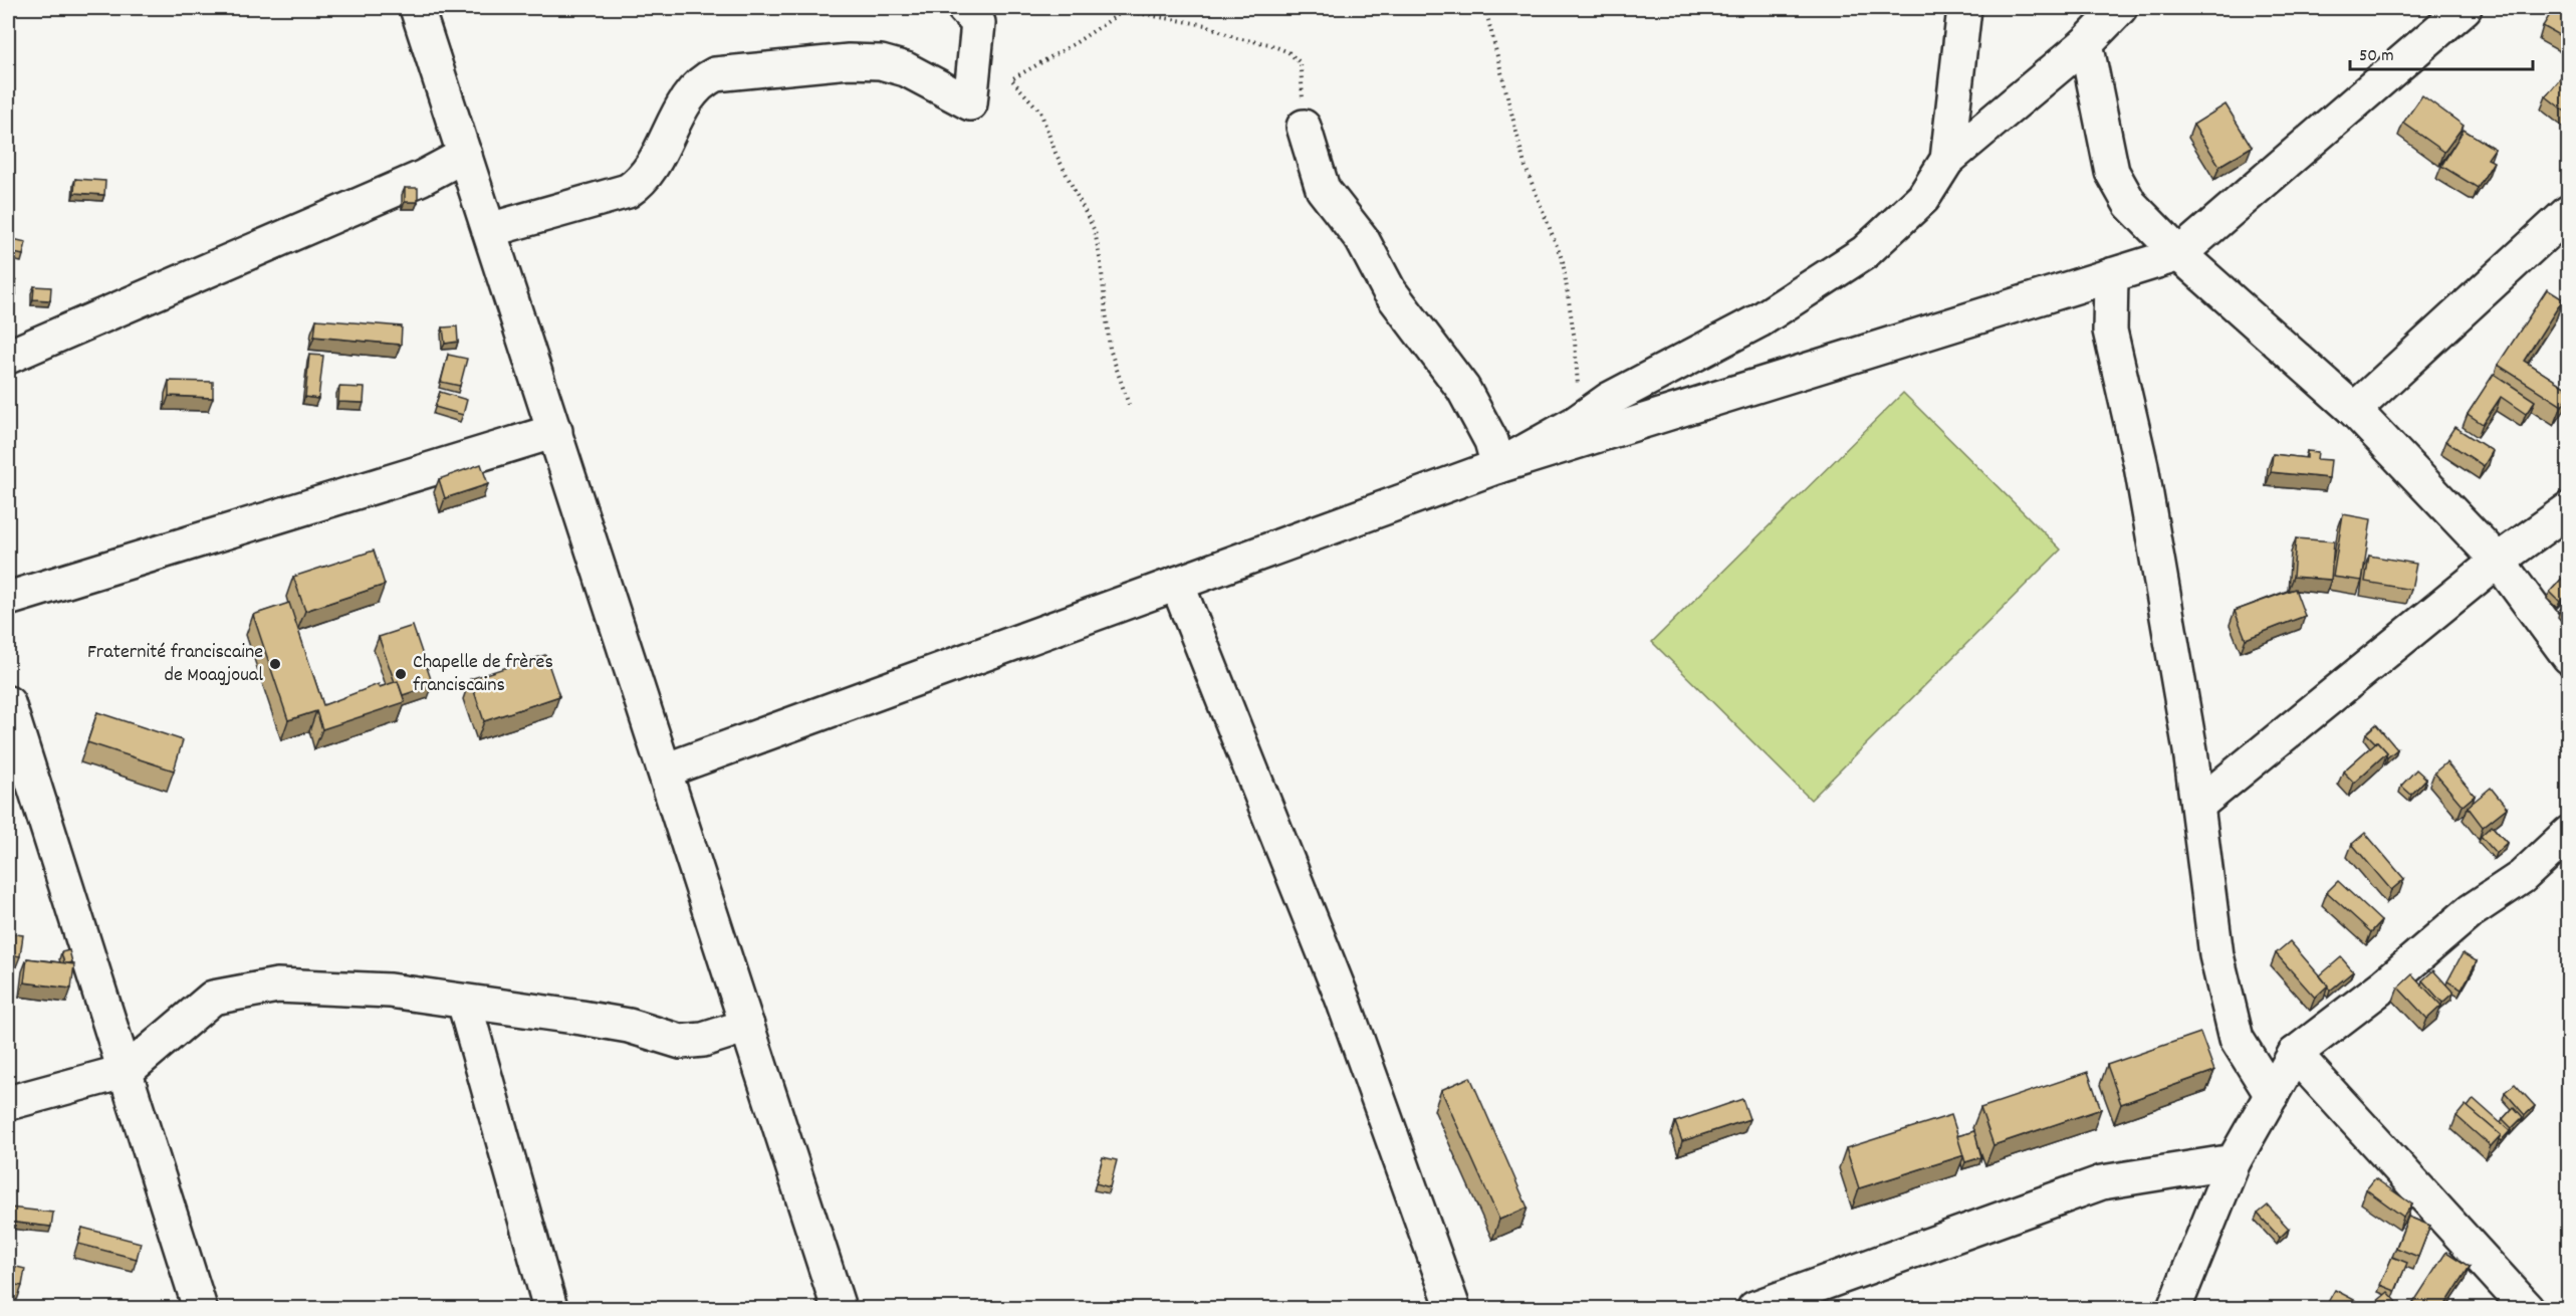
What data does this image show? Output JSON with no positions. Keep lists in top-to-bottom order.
{
  "places": ["Fraternité franciscaine de Moagjoual", "Chapelle de frères franciscains"],
  "scale_bar": "50 m"
}
